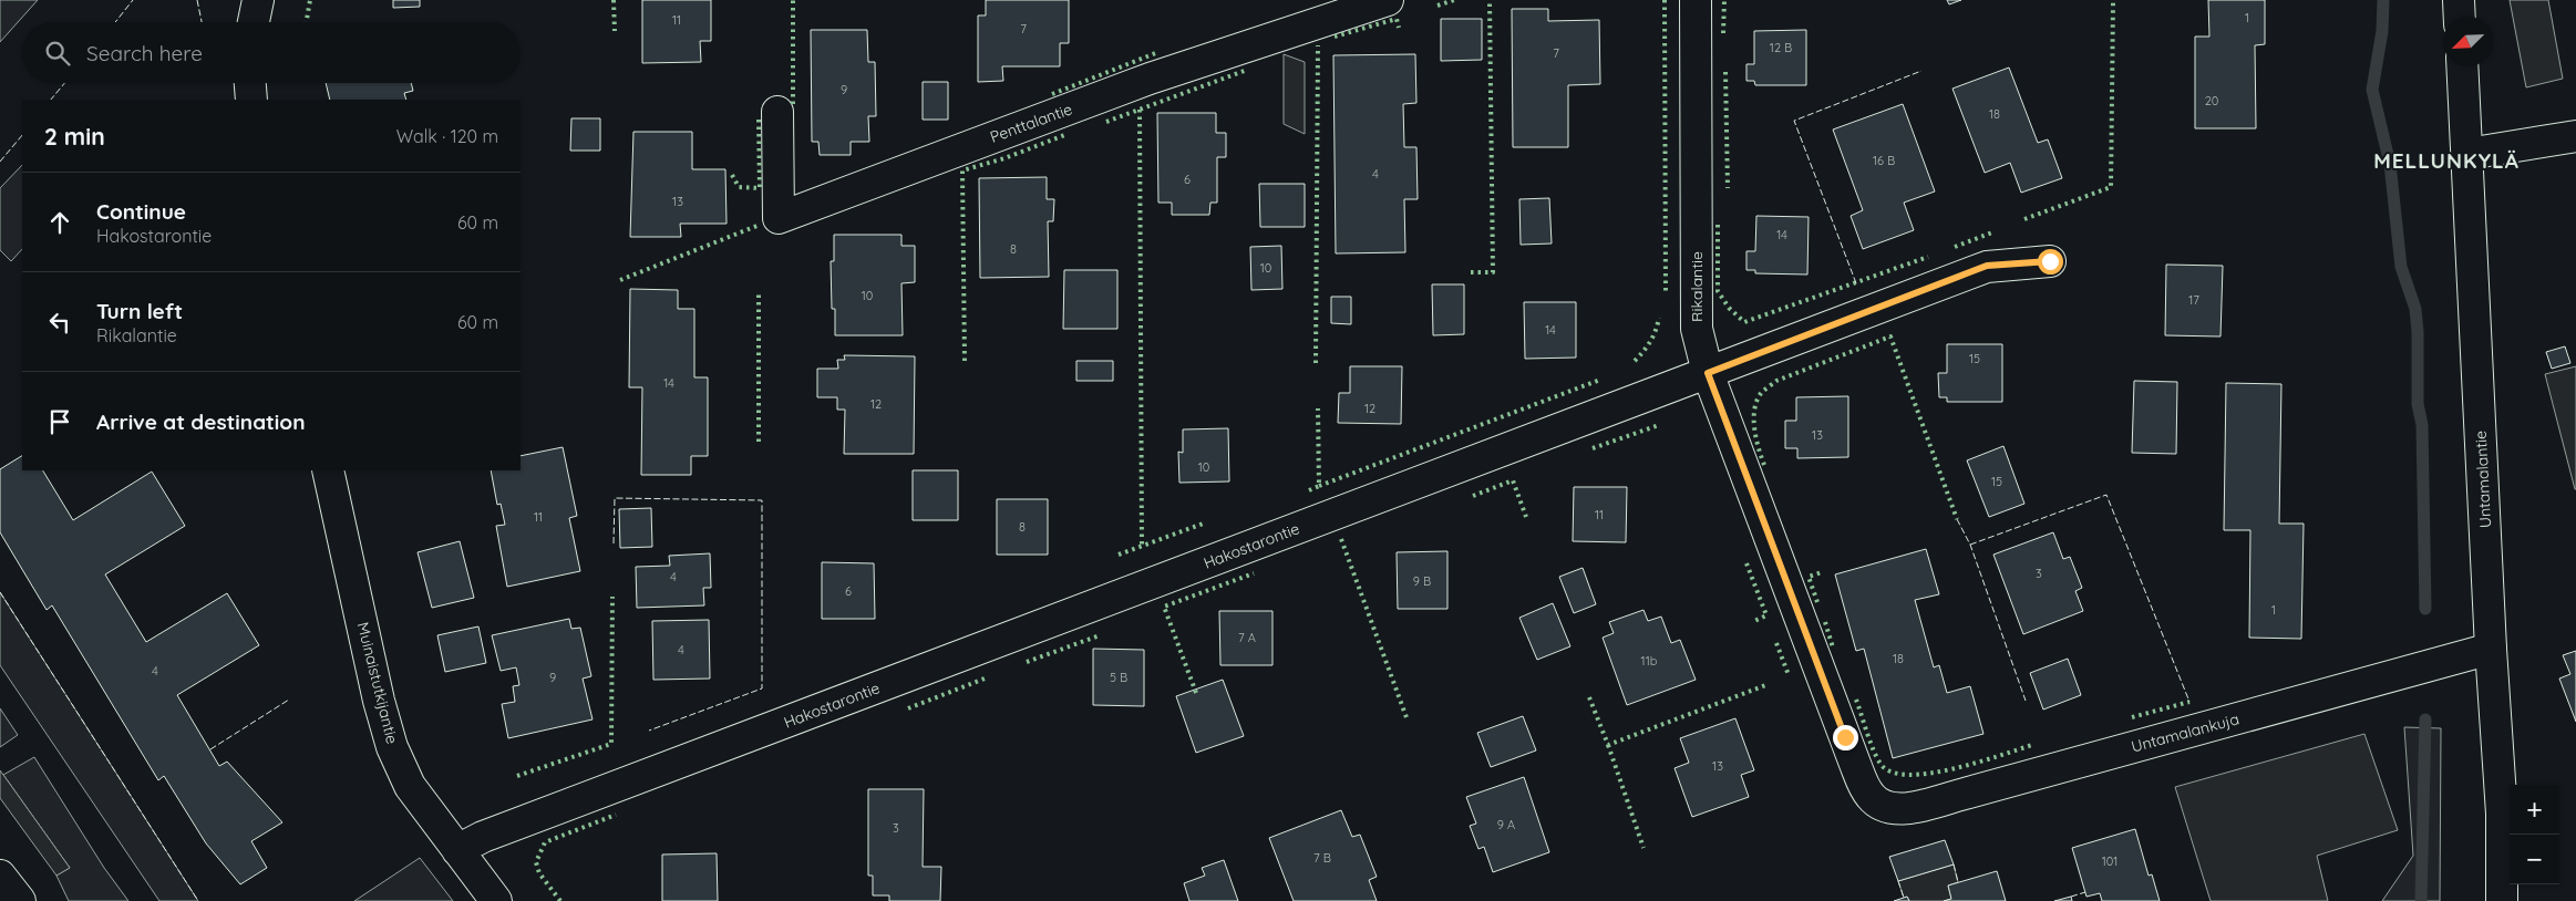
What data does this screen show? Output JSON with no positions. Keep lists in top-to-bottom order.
{
  "streets": {
    "street": [
      "Penttalantie",
      "Rikalantie",
      "Untamalantie",
      "Hakostarontie",
      "Muinaistutkijantie",
      "Untamalankuja"
    ]
  },
  "crossings": [
    ["Rikalantie", "Hakostarontie"],
    ["Rikalantie", "Untamalankuja"],
    ["Untamalantie", "Untamalankuja"],
    ["Hakostarontie", "Muinaistutkijantie"]
  ],
  "districts": ["MELLUNKYLÄ"],
  "house_numbers": [
    "1",
    "11",
    "7",
    "12 B",
    "7",
    "9",
    "20",
    "18",
    "16 B",
    "4",
    "6",
    "13",
    "14",
    "8",
    "10",
    "10",
    "17",
    "14",
    "15",
    "14",
    "12",
    "12",
    "13",
    "10",
    "15",
    "11",
    "11",
    "8",
    "3",
    "4",
    "9 B",
    "6",
    "1",
    "7 A",
    "4",
    "18",
    "11b",
    "4",
    "9",
    "5 B",
    "13",
    "9 A",
    "3",
    "7 B",
    "101"
  ],
  "north": "bottom left",
  "page": {
    "search": "Search here",
    "heading": ["2 min", "Walk · 120 m"],
    "list": [
      ["Continue", "Hakostarontie", "60 m"],
      ["Turn left", "Rikalantie", "60 m"],
      "Arrive at destination"
    ],
    "map_buttons": ["+", "−"]
  }
}
